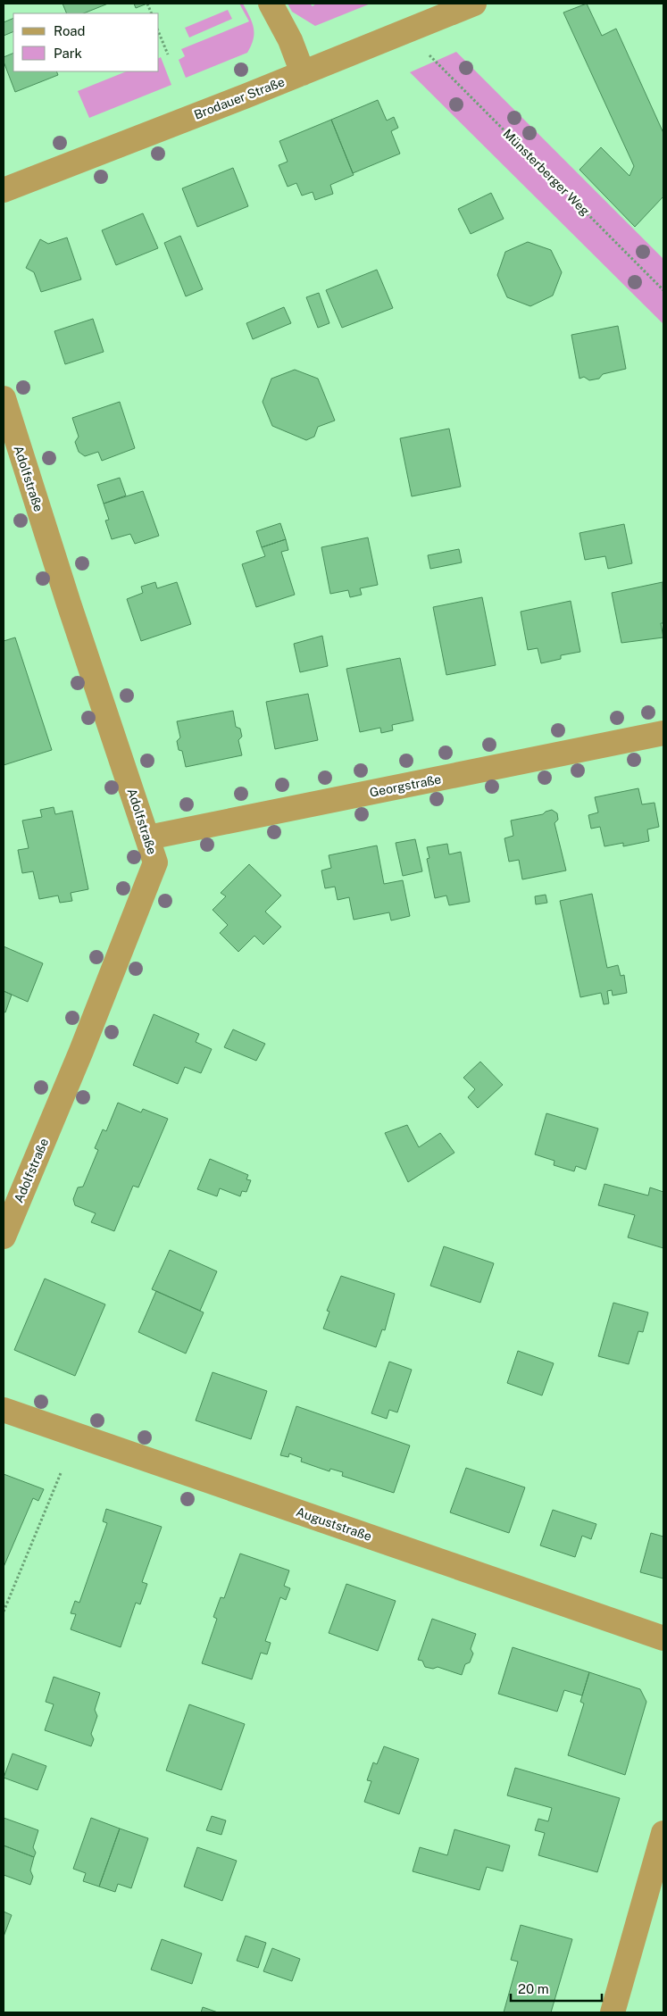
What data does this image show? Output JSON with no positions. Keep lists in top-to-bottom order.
{
  "streets": {
    "street": [
      "Brodauer Straße",
      "Adolfstraße",
      "Georgstraße",
      "Auguststraße"
    ],
    "path": ["Münsterberger Weg"]
  },
  "crossings": [
    ["Adolfstraße", "Georgstraße"]
  ],
  "legend": ["Road", "Park"],
  "scale_bar": "20 m"
}
